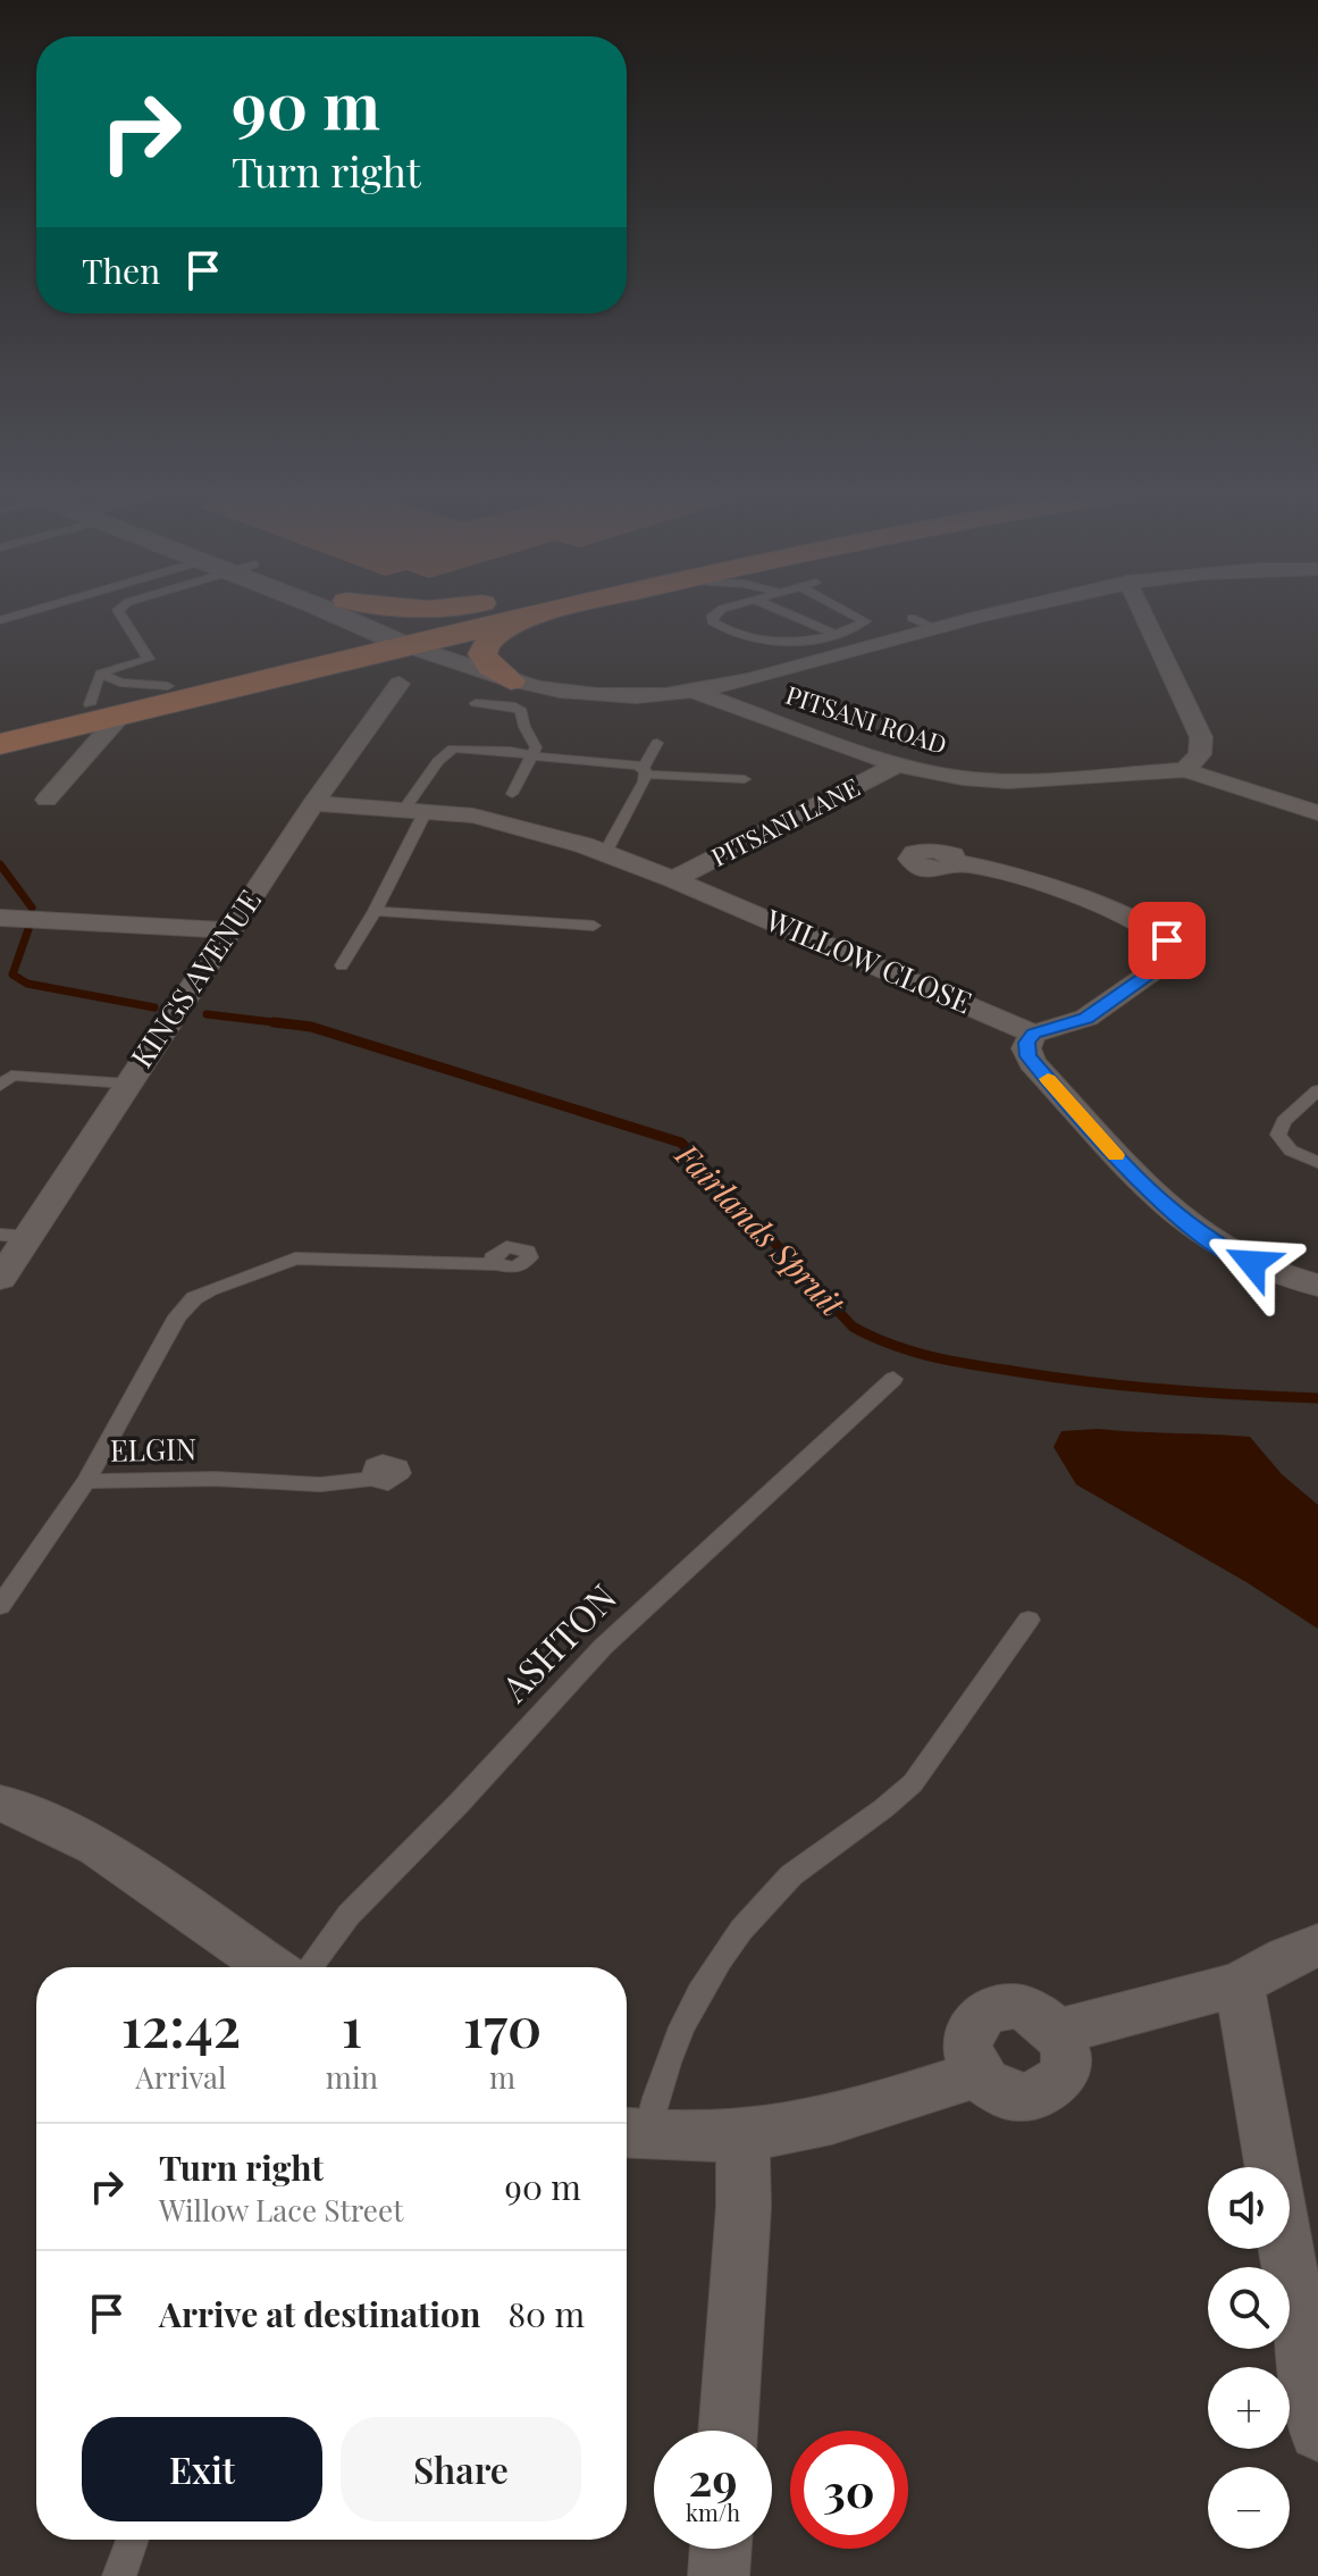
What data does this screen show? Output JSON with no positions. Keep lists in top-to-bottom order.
{
  "streets": {
    "street": [
      "PITSANI ROAD",
      "PITSANI LANE",
      "WILLOW CLOSE",
      "KINGS AVENUE"
    ],
    "lane": ["ELGIN", "ASHTON"]
  },
  "crossings": [
    ["PITSANI ROAD", "PITSANI LANE"],
    ["PITSANI LANE", "WILLOW CLOSE"],
    ["WILLOW CLOSE", "KINGS AVENUE"]
  ],
  "water": ["Fairlands Spruit"],
  "page": {
    "turn": ["90 m", "Turn right"],
    "then": "Then",
    "eta": [
      "12:42",
      "Arrival",
      "1",
      "min",
      "170",
      "m"
    ],
    "list": [
      {
        "name": "Turn right",
        "note": "Willow Lace Street",
        "value": "90 m"
      },
      {
        "name": "Arrive at destination",
        "value": "80 m"
      }
    ],
    "map_buttons": ["+", "−"],
    "buttons": ["Exit", "Share"],
    "speed": "29 km/h",
    "limit": "30"
  }
}
